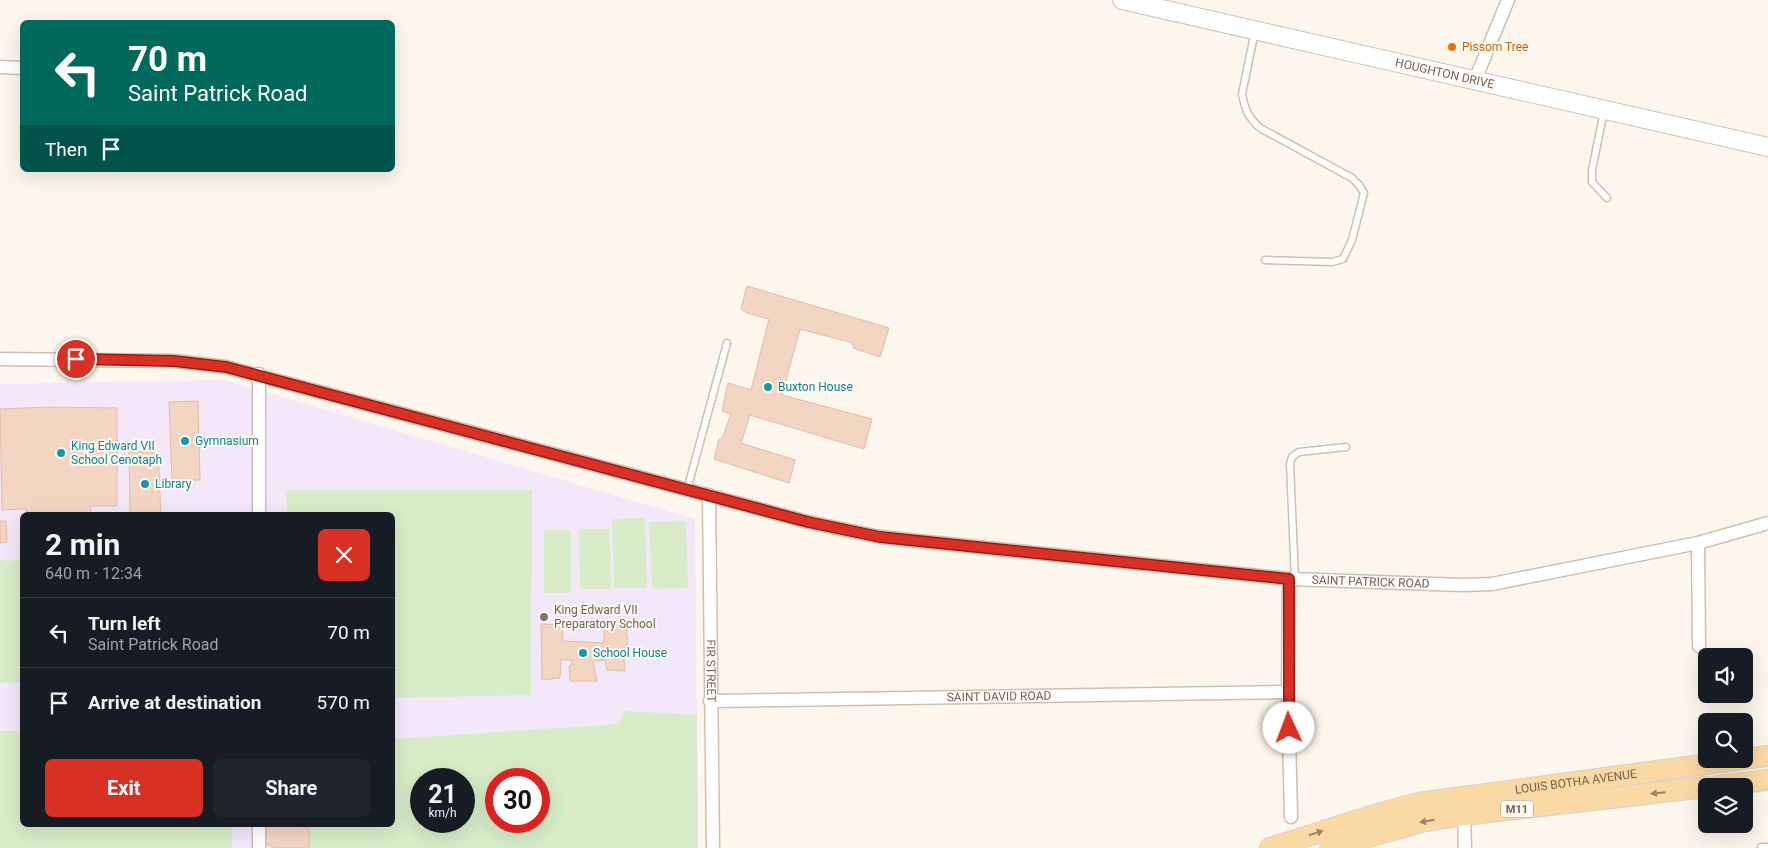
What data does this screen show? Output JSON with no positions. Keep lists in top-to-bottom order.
{
  "streets": {
    "main road": ["LOUIS BOTHA AVENUE", "M11"],
    "street": [
      "HOUGHTON DRIVE",
      "SAINT PATRICK ROAD",
      "FIR STREET",
      "SAINT DAVID ROAD"
    ]
  },
  "crossings": [
    ["SAINT PATRICK ROAD", "FIR STREET"],
    ["FIR STREET", "SAINT DAVID ROAD"]
  ],
  "places": [
    "Pissom Tree",
    "Buxton House",
    "Gymnasium",
    "King Edward VII School Cenotaph",
    "Library",
    "King Edward VII Preparatory School",
    "School House"
  ],
  "page": {
    "turn": ["70 m", "Saint Patrick Road"],
    "then": "Then",
    "heading": ["2 min", "640 m · 12:34"],
    "list": [
      {
        "name": "Turn left",
        "note": "Saint Patrick Road",
        "value": "70 m"
      },
      {
        "name": "Arrive at destination",
        "value": "570 m"
      }
    ],
    "buttons": ["Exit", "Share"],
    "speed": "21 km/h",
    "limit": "30"
  }
}
